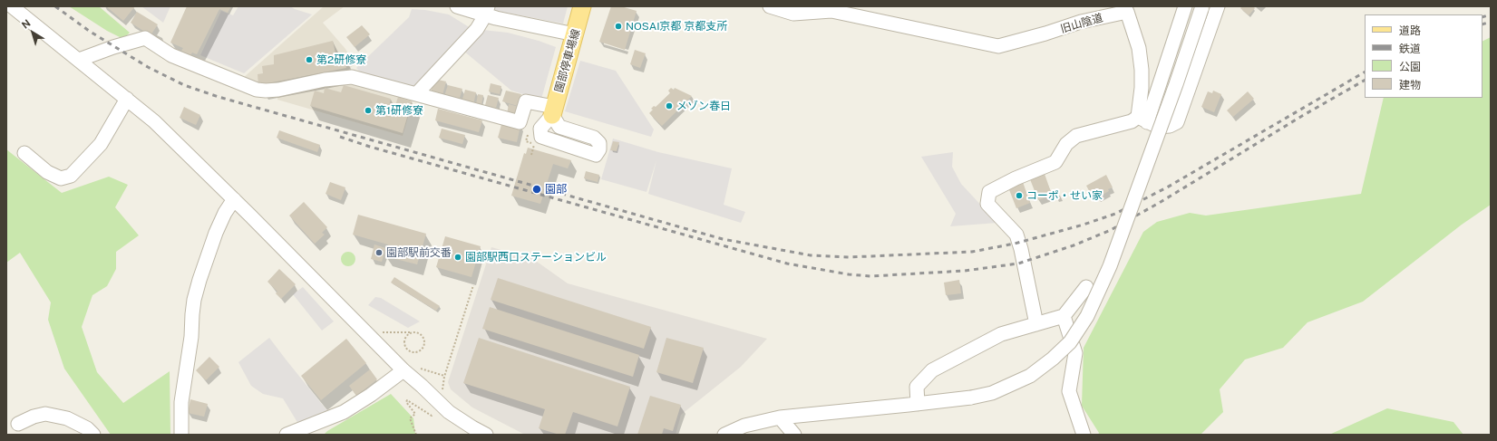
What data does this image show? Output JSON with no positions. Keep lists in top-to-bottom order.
{
  "streets": {
    "main road": ["園部停車場線"],
    "street": ["旧山陰道"]
  },
  "places": [
    "NOSAI京都 京都支所",
    "第2研修寮",
    "メゾン春日",
    "第1研修寮",
    "園部",
    "コーポ・せい家",
    "園部駅前交番",
    "園部駅西口ステーションビル"
  ],
  "legend": [
    "道路",
    "鉄道",
    "公園",
    "建物"
  ],
  "north": "top left"
}
